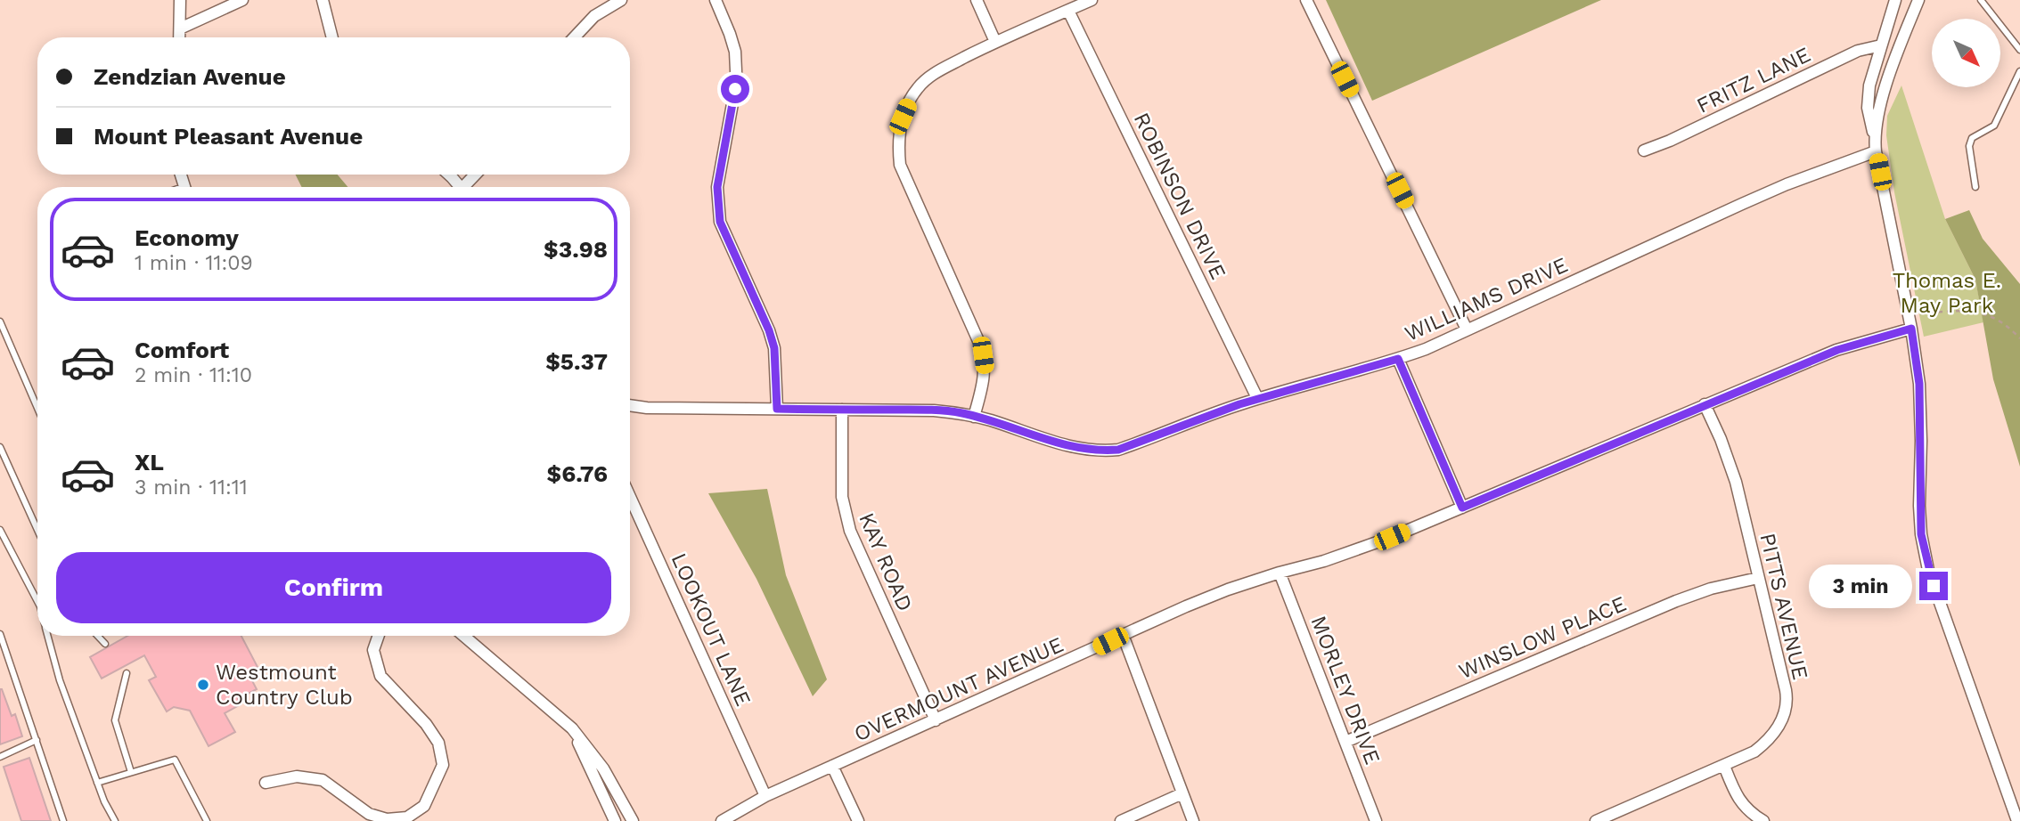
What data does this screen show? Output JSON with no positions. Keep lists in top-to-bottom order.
{
  "streets": {
    "street": [
      "FRITZ LANE",
      "ROBINSON DRIVE",
      "WILLIAMS DRIVE",
      "KAY ROAD",
      "PITTS AVENUE",
      "LOOKOUT LANE",
      "WINSLOW PLACE",
      "OVERMOUNT AVENUE",
      "MORLEY DRIVE"
    ]
  },
  "crossings": [
    ["ROBINSON DRIVE", "WILLIAMS DRIVE"],
    ["WILLIAMS DRIVE", "KAY ROAD"],
    ["KAY ROAD", "OVERMOUNT AVENUE"],
    ["PITTS AVENUE", "WINSLOW PLACE"],
    ["PITTS AVENUE", "OVERMOUNT AVENUE"],
    ["LOOKOUT LANE", "OVERMOUNT AVENUE"],
    ["WINSLOW PLACE", "MORLEY DRIVE"],
    ["OVERMOUNT AVENUE", "MORLEY DRIVE"]
  ],
  "parks": ["Thomas E. May Park"],
  "places": ["Westmount Country Club"],
  "north": "bottom right",
  "page": {
    "banner": ["Zendzian Avenue", "Mount Pleasant Avenue"],
    "list": [
      {
        "name": "Economy",
        "note": "1 min · 11:09",
        "value": "$3.98"
      },
      {
        "name": "Comfort",
        "note": "2 min · 11:10",
        "value": "$5.37"
      },
      {
        "name": "XL",
        "note": "3 min · 11:11",
        "value": "$6.76"
      }
    ],
    "buttons": "Confirm",
    "bubble": "3 min"
  }
}
